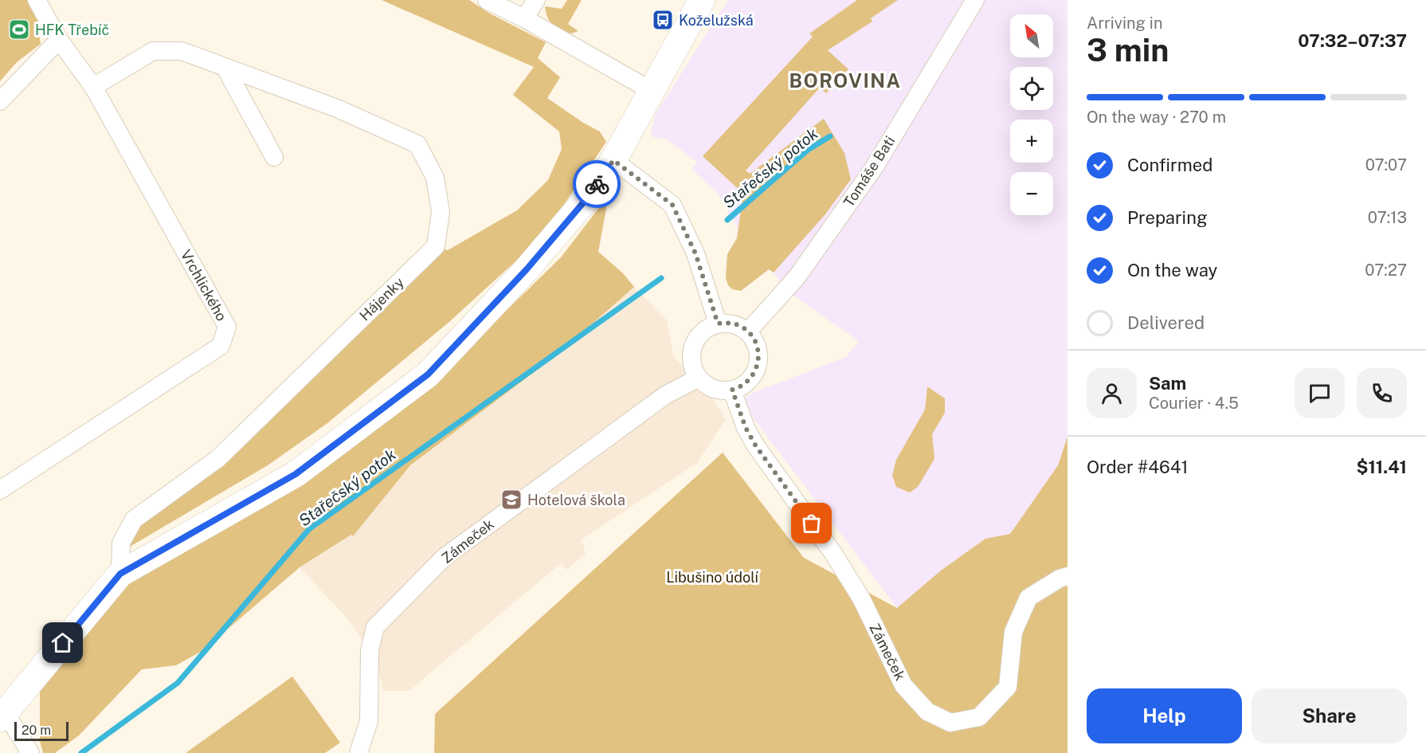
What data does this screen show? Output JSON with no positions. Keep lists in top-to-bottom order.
{
  "streets": {
    "street": [
      "Tomáše Bati",
      "Vrchlického",
      "Hájenky",
      "Zámeček"
    ]
  },
  "crossings": [
    ["Tomáše Bati", "Zámeček"],
    ["Vrchlického", "Hájenky"]
  ],
  "districts": ["BOROVINA"],
  "water": ["Stařečský potok"],
  "parks": ["Libušino údolí"],
  "places": {
    "bus stop": ["Koželužská"],
    "sports": ["HFK Třebíč"],
    "school or university": ["Hotelová škola"]
  },
  "scale_bar": "20 m",
  "north": "top left",
  "page": {
    "heading": ["3 min", "Arriving in", "07:32–07:37"],
    "panel": [
      "Sam",
      "Courier · 4.5",
      "Order #4641",
      "$11.41"
    ],
    "map_buttons": ["+", "−"],
    "bar": "On the way · 270 m",
    "list": [
      ["Confirmed", "07:07"],
      ["Preparing", "07:13"],
      ["On the way", "07:27"],
      "Delivered"
    ],
    "buttons": ["Help", "Share"],
    "scale": "20 m"
  }
}
